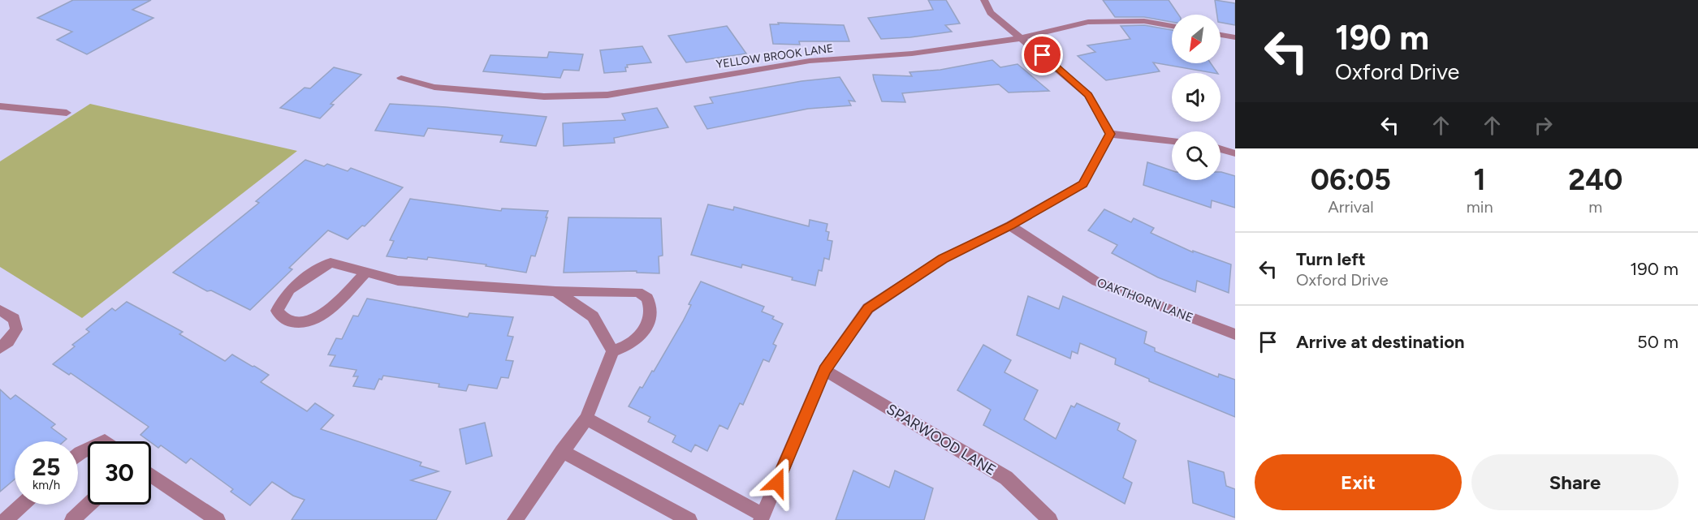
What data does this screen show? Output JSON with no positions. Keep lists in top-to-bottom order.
{
  "streets": {
    "street": ["YELLOW BROOK LANE", "OAKTHORN LANE", "SPARWOOD LANE"]
  },
  "north": "bottom left",
  "page": {
    "turn": ["190 m", "Oxford Drive"],
    "eta": [
      "06:05",
      "Arrival",
      "1",
      "min",
      "240",
      "m"
    ],
    "list": [
      {
        "name": "Turn left",
        "note": "Oxford Drive",
        "value": "190 m"
      },
      {
        "name": "Arrive at destination",
        "value": "50 m"
      }
    ],
    "speed": "25 km/h",
    "limit": "30",
    "buttons": ["Exit", "Share"]
  }
}
